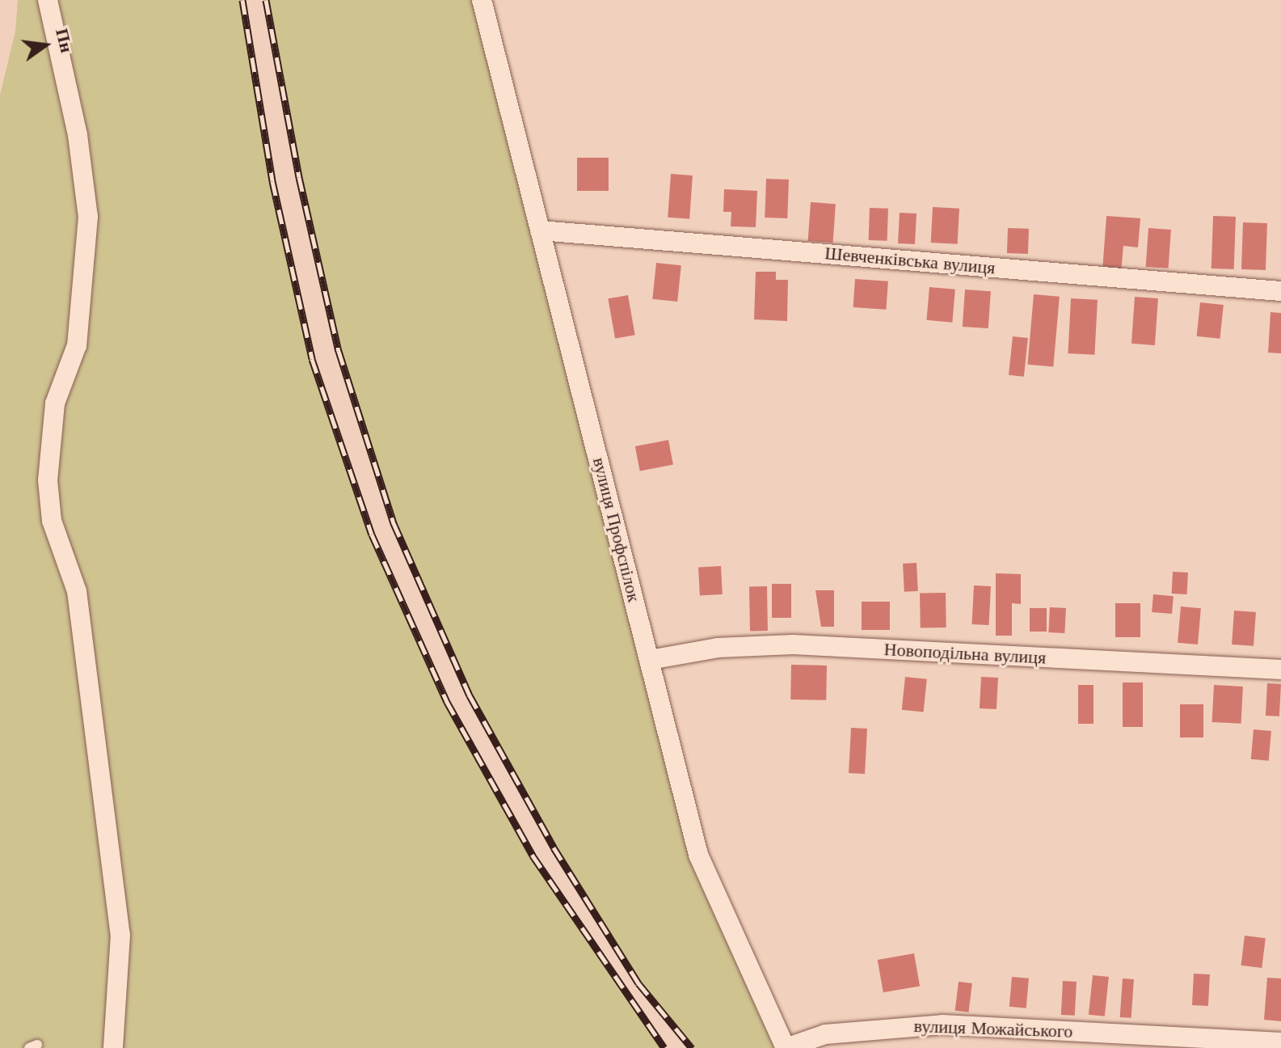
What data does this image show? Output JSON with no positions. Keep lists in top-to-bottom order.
{
  "streets": {
    "street": [
      "Шевченківська вулиця",
      "вулиця Профспілок",
      "Новоподільна вулиця",
      "вулиця Можайського"
    ]
  },
  "crossings": [
    ["Шевченківська вулиця", "вулиця Профспілок"],
    ["вулиця Профспілок", "Новоподільна вулиця"],
    ["вулиця Профспілок", "вулиця Можайського"]
  ],
  "north": "right"
}
